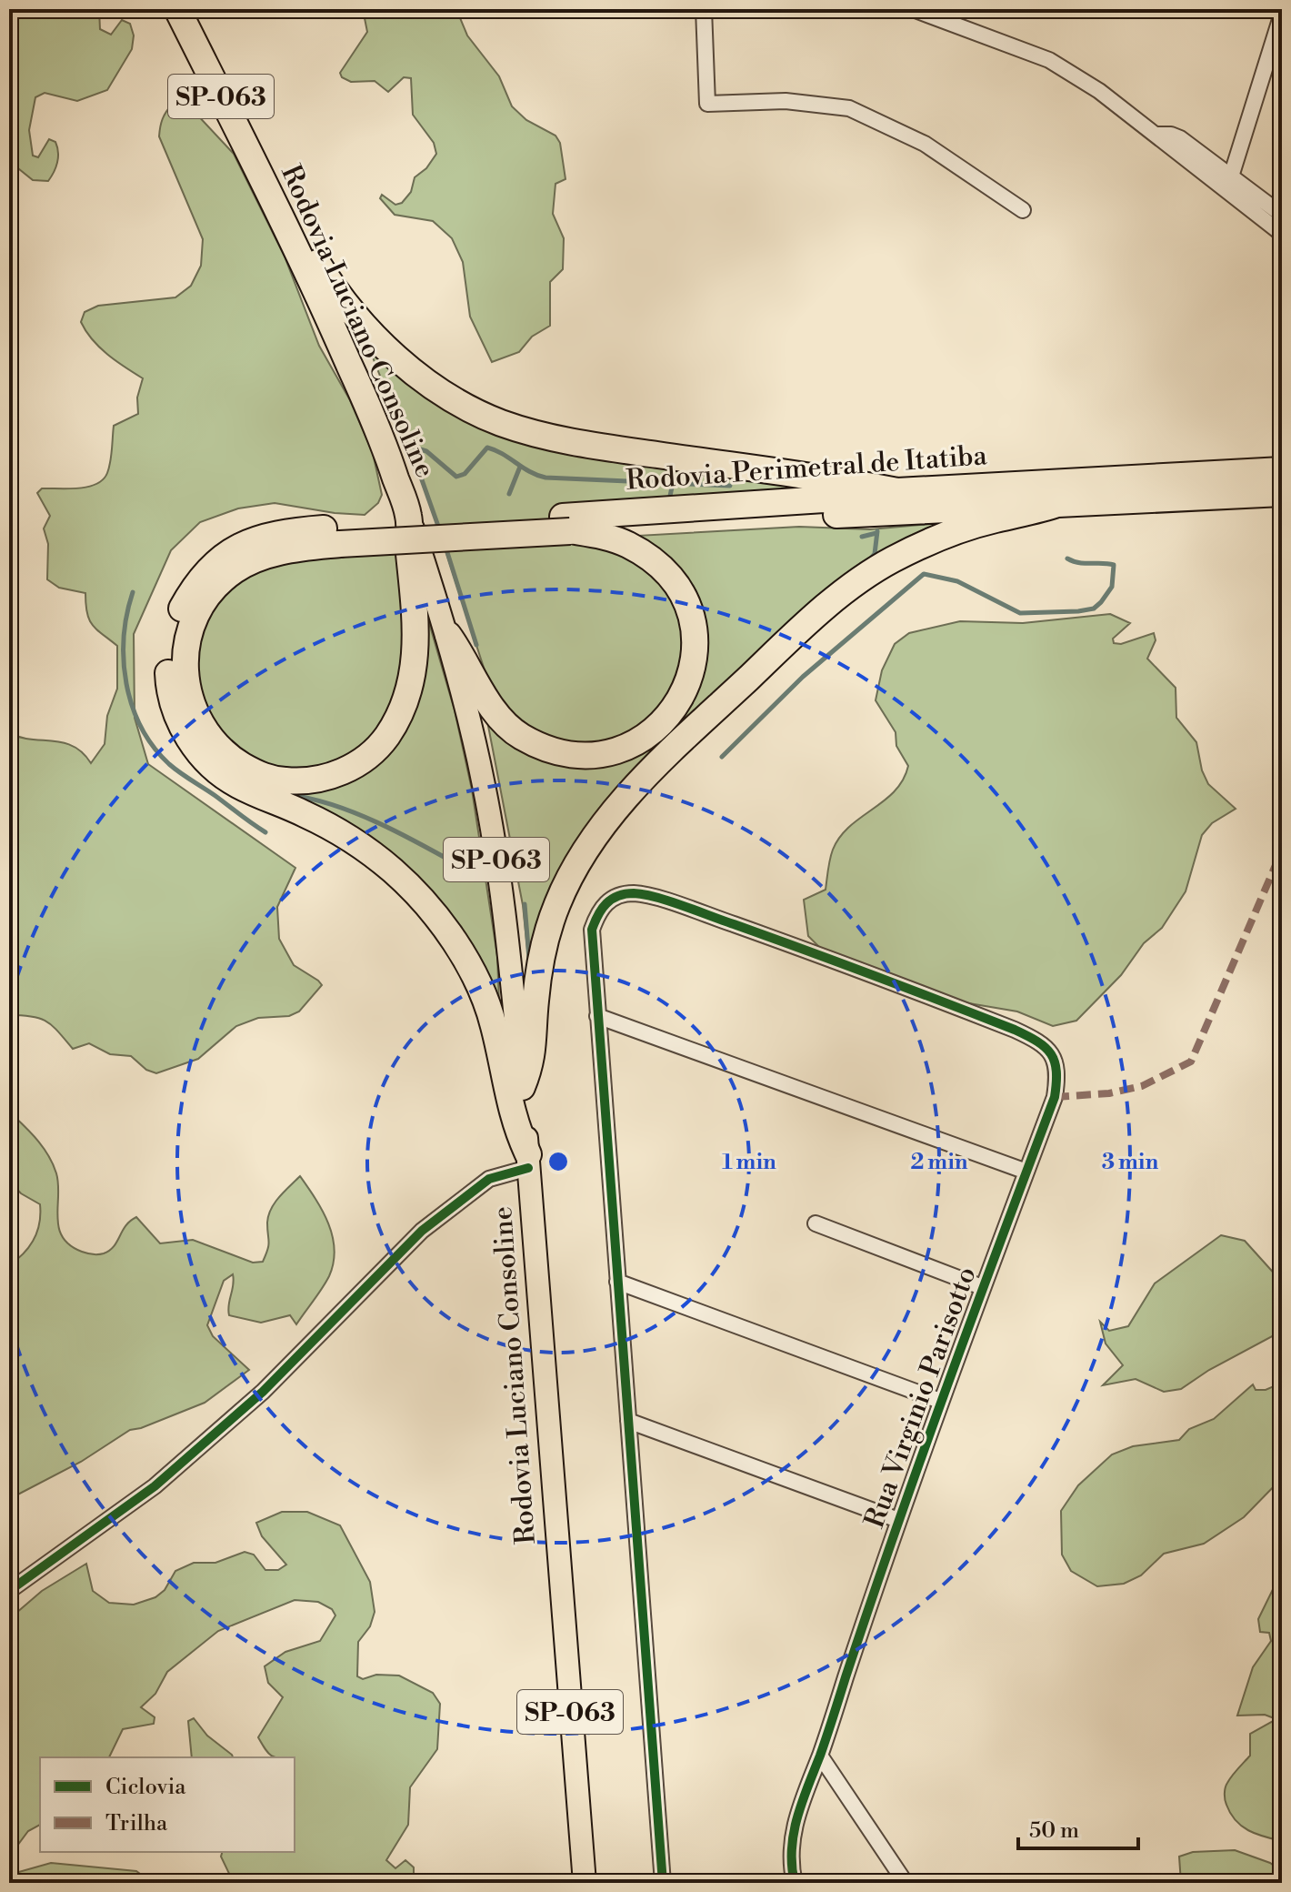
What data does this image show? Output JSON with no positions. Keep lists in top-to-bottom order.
{
  "streets": {
    "highway": ["SP-063", "Rodovia Luciano Consoline", "Rodovia Perimetral de Itatiba"],
    "street": ["Rua Virginio Parisotto"]
  },
  "legend": ["Ciclovia", "Trilha"],
  "scale_bar": "50 m",
  "rings": ["1 min", "2 min", "3 min"]
}
